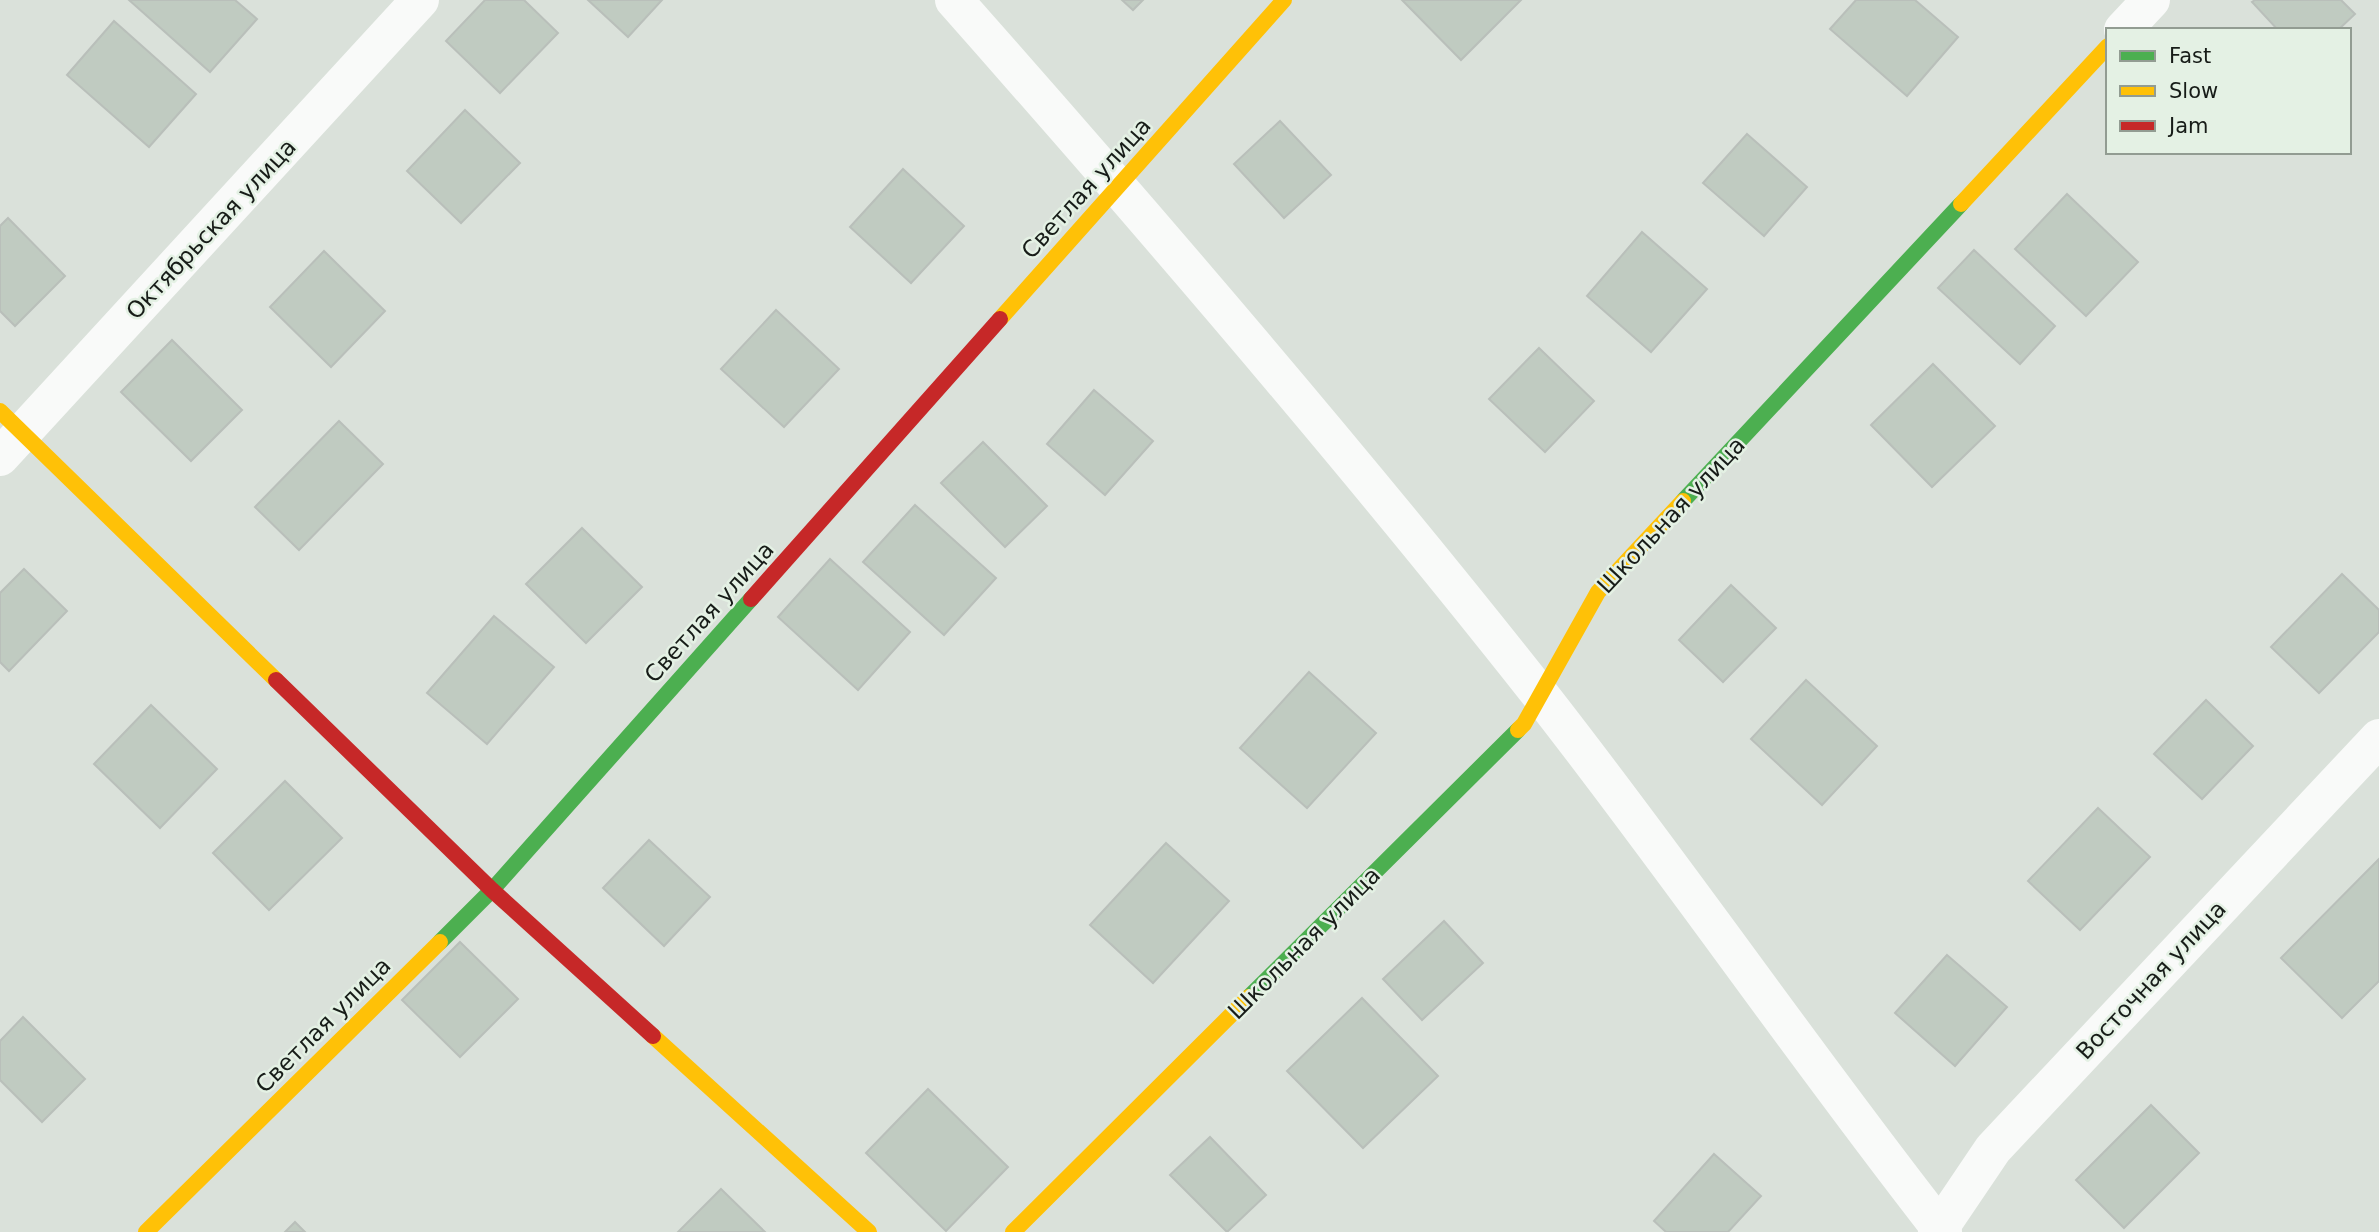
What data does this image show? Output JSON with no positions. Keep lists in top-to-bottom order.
{
  "streets": {
    "street": [
      "Светлая улица",
      "Октябрьская улица",
      "Школьная улица",
      "Восточная улица"
    ]
  },
  "legend": ["Fast", "Slow", "Jam"]
}
